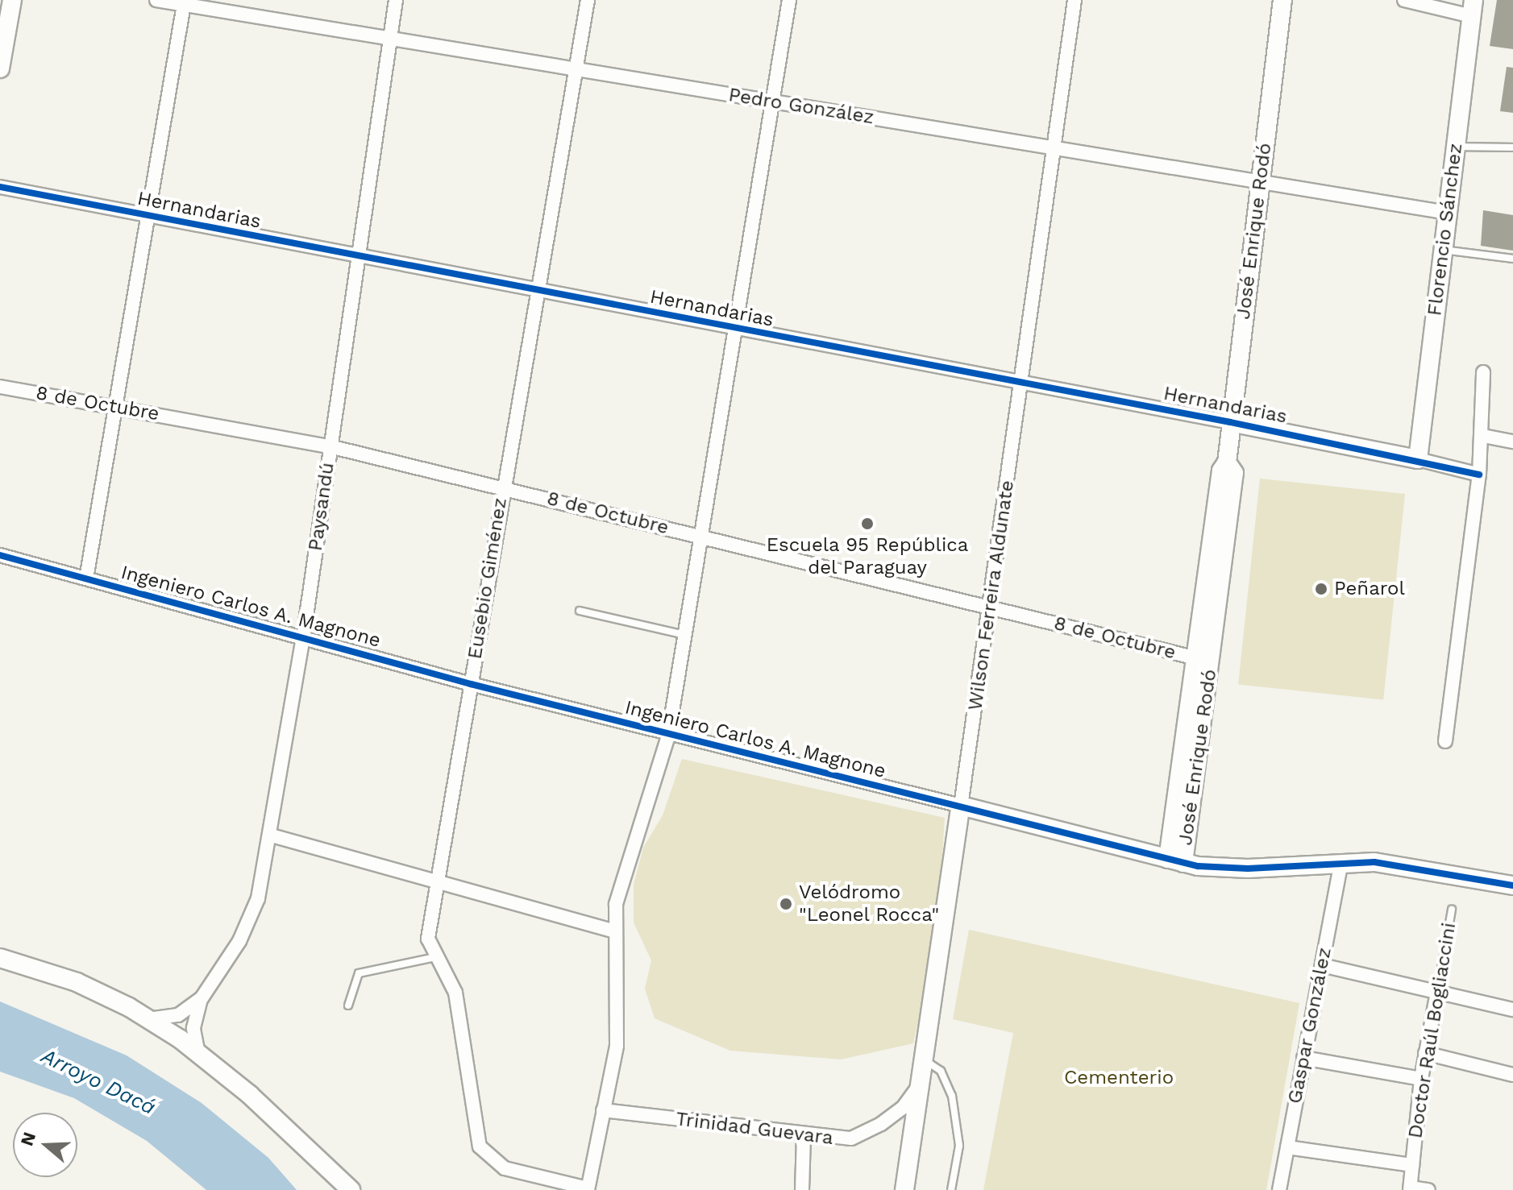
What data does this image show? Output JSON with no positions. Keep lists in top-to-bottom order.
{
  "streets": {
    "street": [
      "Pedro González",
      "Hernandarias",
      "Florencio Sánchez",
      "José Enrique Rodó",
      "8 de Octubre",
      "Paysandú",
      "Eusebio Giménez",
      "Wilson Ferreira Aldunate",
      "Ingeniero Carlos A. Magnone",
      "Gaspar González",
      "Doctor Raúl Bogliaccini",
      "Trinidad Guevara"
    ]
  },
  "crossings": [
    ["Pedro González", "Florencio Sánchez"],
    ["Pedro González", "José Enrique Rodó"],
    ["Pedro González", "Paysandú"],
    ["Pedro González", "Eusebio Giménez"],
    ["Pedro González", "Wilson Ferreira Aldunate"],
    ["Hernandarias", "Florencio Sánchez"],
    ["Hernandarias", "José Enrique Rodó"],
    ["Hernandarias", "Paysandú"],
    ["Hernandarias", "Eusebio Giménez"],
    ["Hernandarias", "Wilson Ferreira Aldunate"],
    ["José Enrique Rodó", "8 de Octubre"],
    ["José Enrique Rodó", "Ingeniero Carlos A. Magnone"],
    ["8 de Octubre", "Paysandú"],
    ["8 de Octubre", "Eusebio Giménez"],
    ["8 de Octubre", "Wilson Ferreira Aldunate"],
    ["Paysandú", "Ingeniero Carlos A. Magnone"],
    ["Eusebio Giménez", "Ingeniero Carlos A. Magnone"],
    ["Wilson Ferreira Aldunate", "Ingeniero Carlos A. Magnone"],
    ["Wilson Ferreira Aldunate", "Trinidad Guevara"],
    ["Ingeniero Carlos A. Magnone", "Gaspar González"]
  ],
  "water": ["Arroyo Dacá"],
  "parks": ["Cementerio"],
  "places": ["Escuela 95 República del Paraguay", "Peñarol", "Velódromo \"Leonel Rocca\""],
  "north": "left"
}
